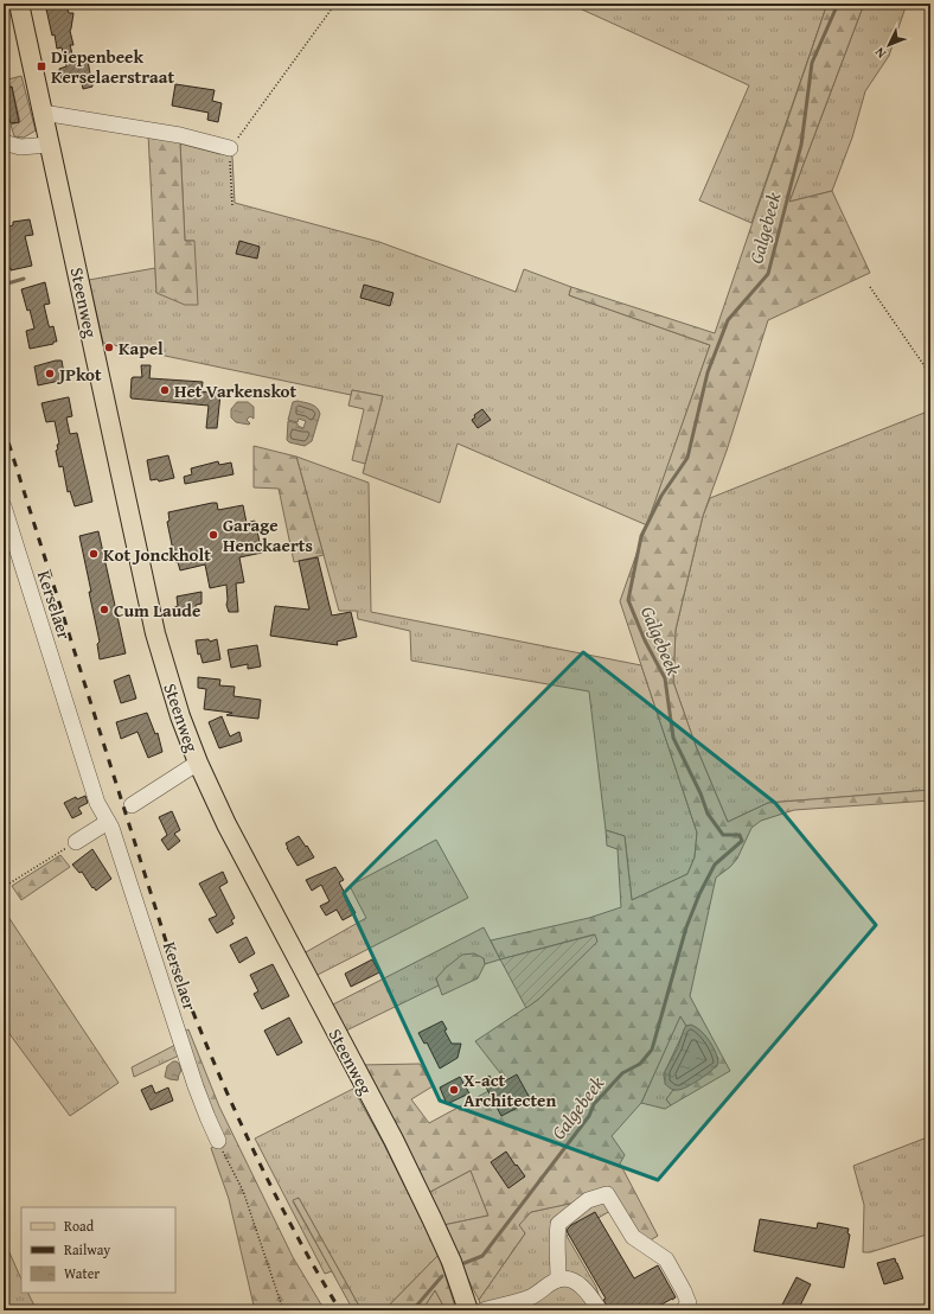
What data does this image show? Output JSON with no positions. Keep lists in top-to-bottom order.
{
  "streets": {
    "main road": ["Steenweg"],
    "street": ["Kerselaer"]
  },
  "water": ["Galgebeek"],
  "places": {
    "transit": ["Diepenbeek Kerselaerstraat"],
    "other": [
      "Kapel",
      "JPkot",
      "Het Varkenskot",
      "Garage Henckaerts",
      "Kot Jonckholt",
      "Cum Laude",
      "X-act Architecten"
    ]
  },
  "legend": ["Road", "Railway", "Water"],
  "north": "bottom left"
}
